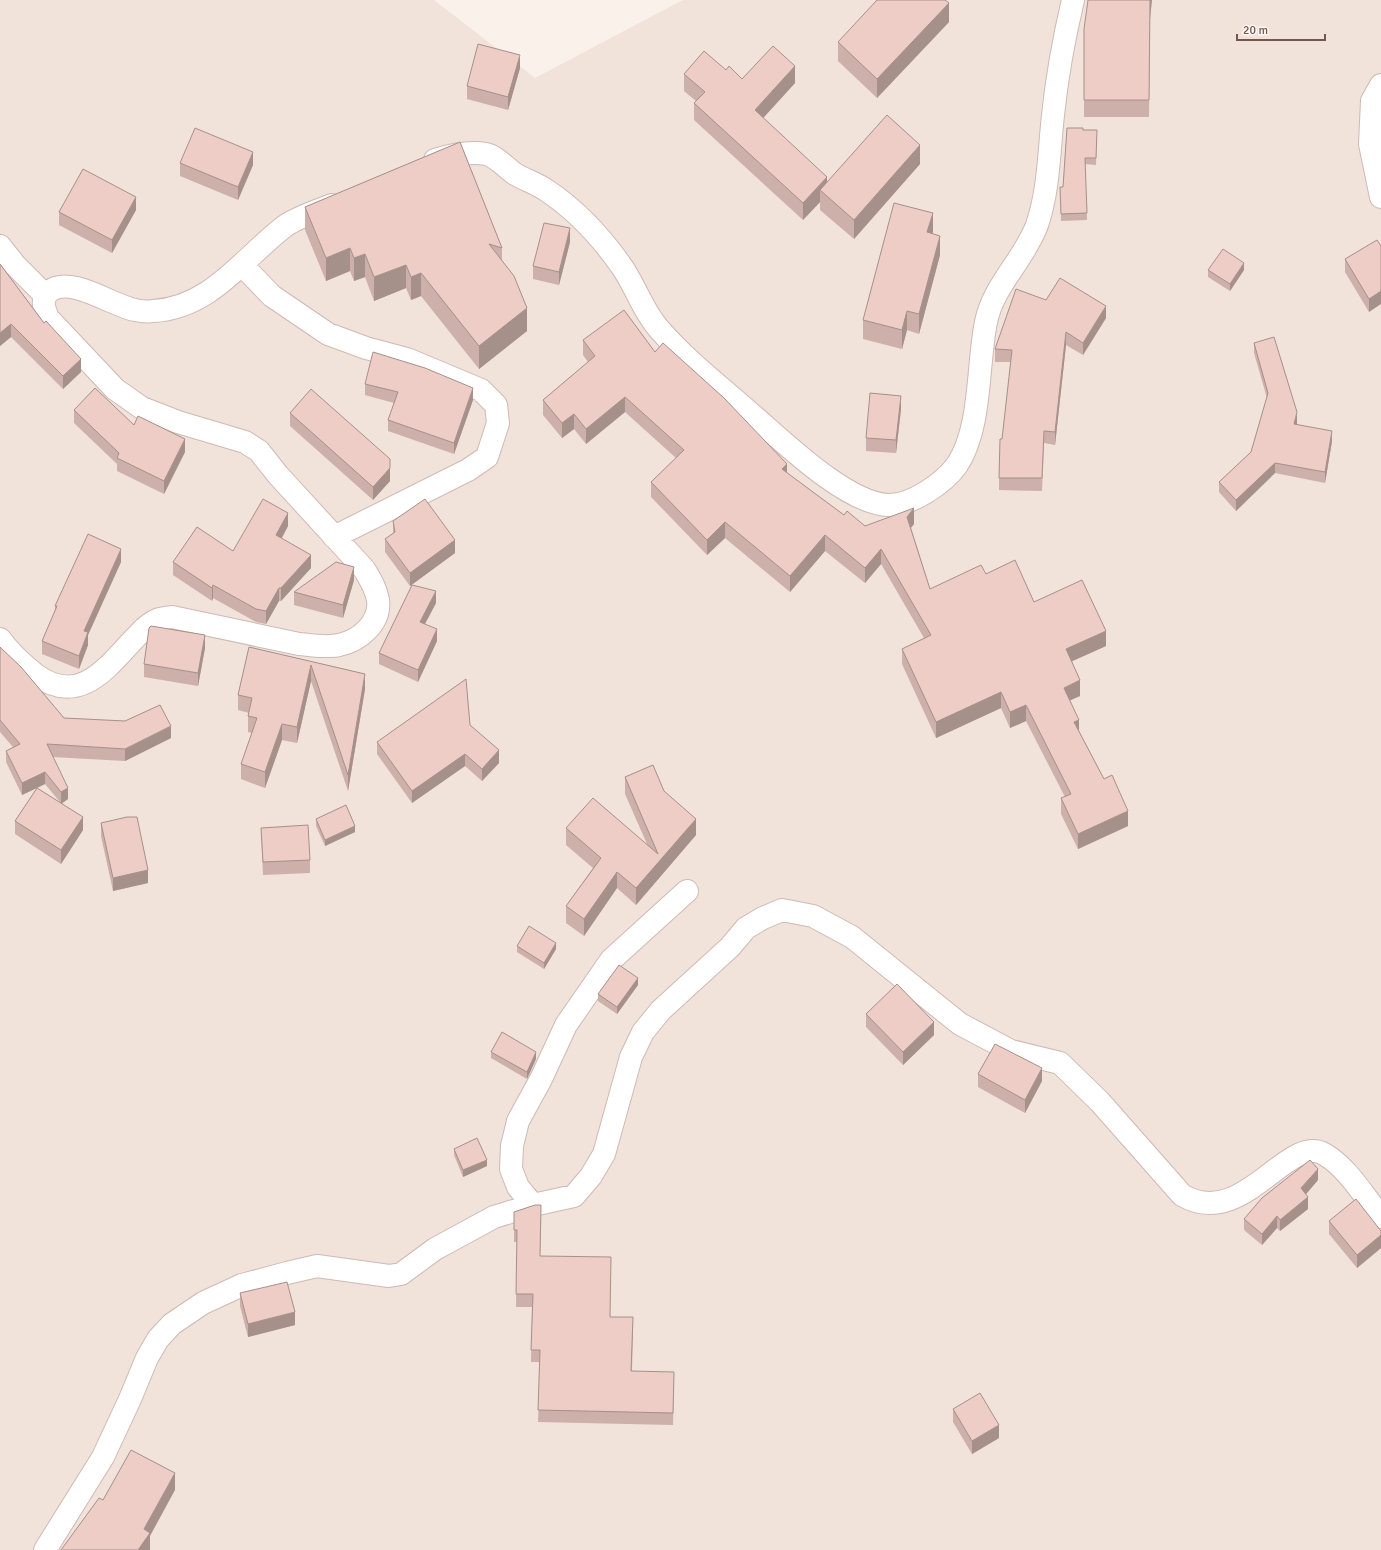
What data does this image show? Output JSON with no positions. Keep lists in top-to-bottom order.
{
  "scale_bar": "20 m"
}
